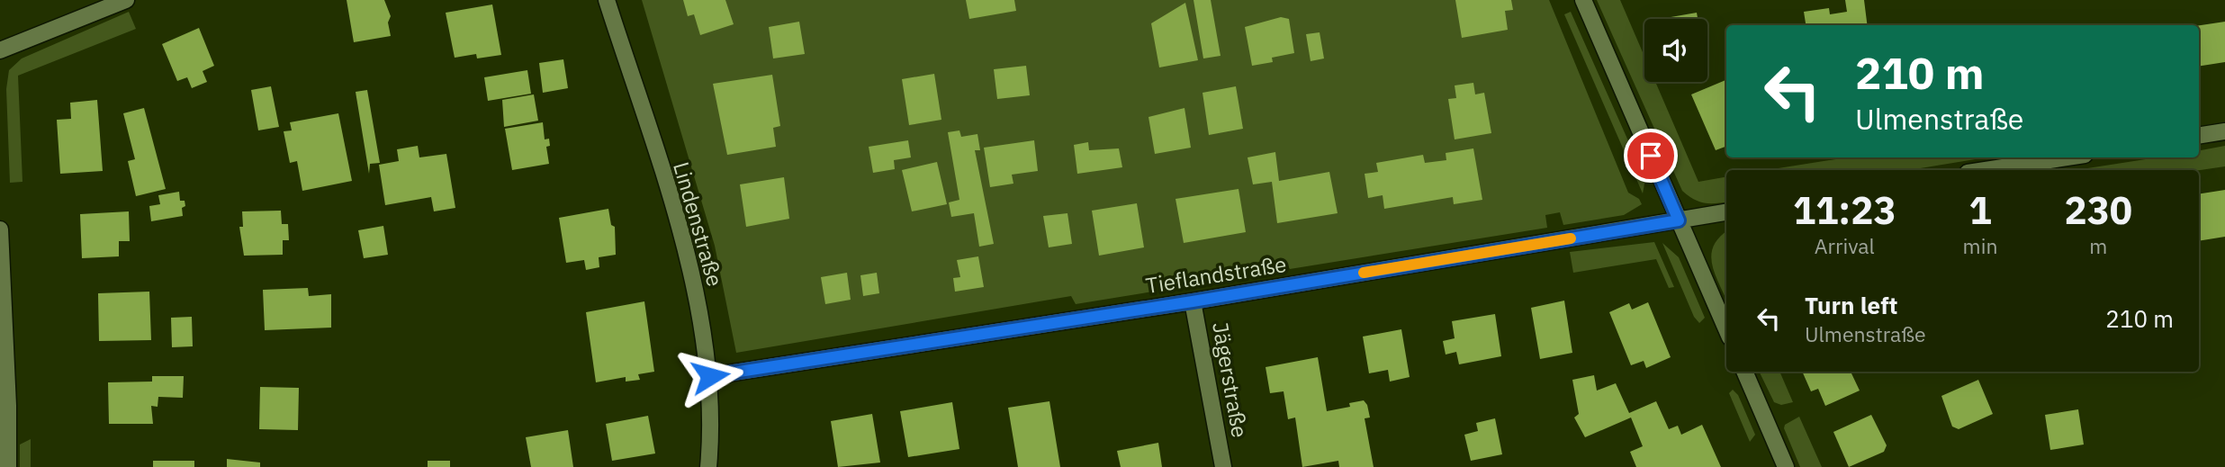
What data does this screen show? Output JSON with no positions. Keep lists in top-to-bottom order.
{
  "streets": {
    "street": ["Lindenstraße", "Tieflandstraße", "Jägerstraße"]
  },
  "crossings": [
    ["Lindenstraße", "Tieflandstraße"],
    ["Tieflandstraße", "Jägerstraße"]
  ],
  "page": {
    "turn": ["210 m", "Ulmenstraße"],
    "eta": [
      "11:23",
      "Arrival",
      "1",
      "min",
      "230",
      "m"
    ],
    "list": [
      {
        "name": "Turn left",
        "note": "Ulmenstraße",
        "value": "210 m"
      }
    ]
  }
}
